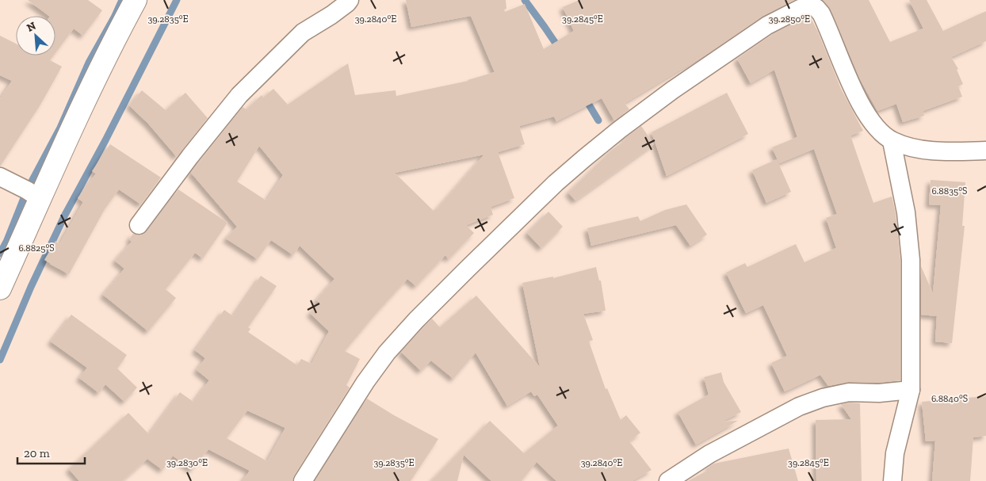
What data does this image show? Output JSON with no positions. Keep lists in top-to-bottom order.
{
  "scale_bar": "20 m",
  "north": "top left",
  "coordinates": [
    "39.2835°E",
    "39.2840°E",
    "39.2845°E",
    "39.2850°E",
    "6.8835°S",
    "6.8825°S",
    "6.8840°S",
    "39.2830°E"
  ]
}
